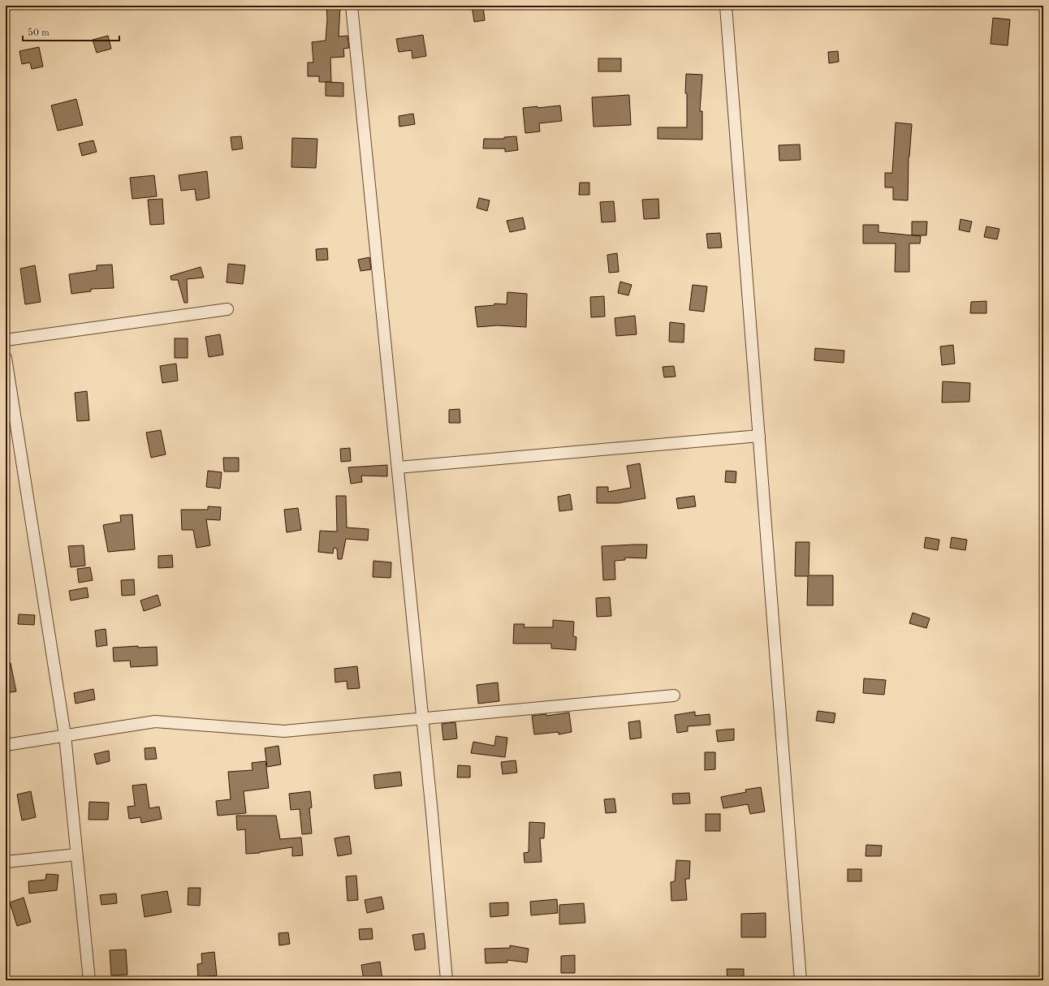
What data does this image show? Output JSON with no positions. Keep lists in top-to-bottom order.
{
  "scale_bar": "50 m"
}
